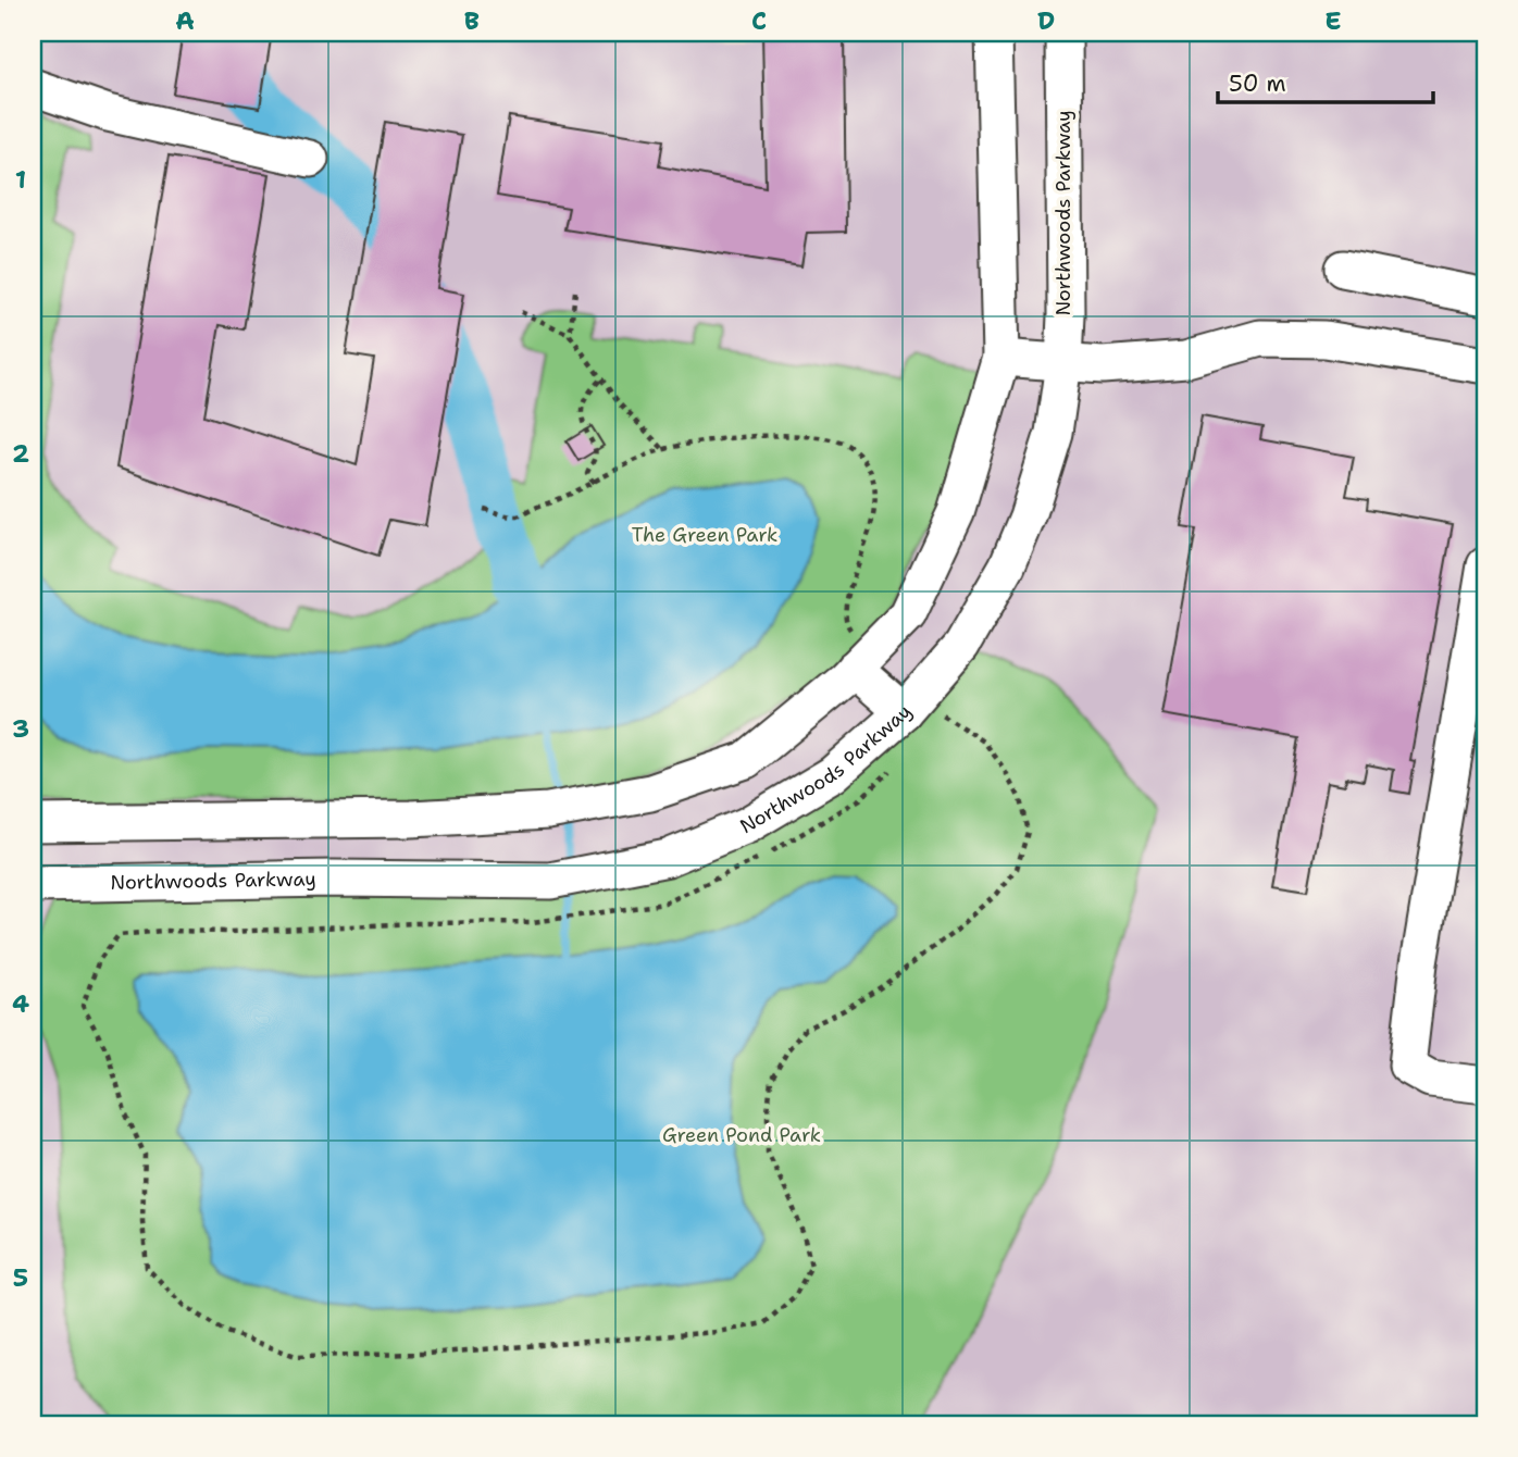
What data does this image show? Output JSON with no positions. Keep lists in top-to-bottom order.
{
  "streets": {
    "street": ["Northwoods Parkway"]
  },
  "parks": ["The Green Park", "Green Pond Park"],
  "scale_bar": "50 m",
  "grid": {
    "columns": [
      "A",
      "B",
      "C",
      "D",
      "E"
    ],
    "rows": [
      "1",
      "2",
      "3",
      "4",
      "5"
    ]
  }
}
